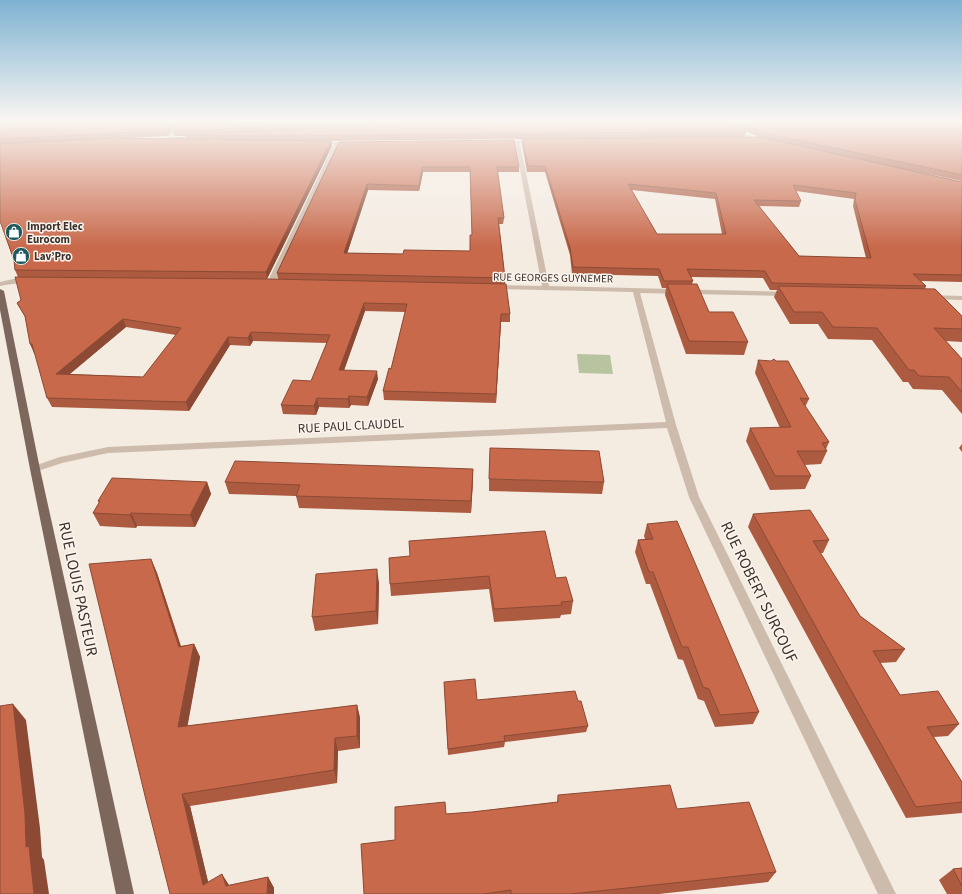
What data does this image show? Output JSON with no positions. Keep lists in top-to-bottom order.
{
  "streets": {
    "main road": ["RUE LOUIS PASTEUR"],
    "street": ["RUE GEORGES GUYNEMER", "RUE PAUL CLAUDEL", "RUE ROBERT SURCOUF"]
  },
  "crossings": [
    ["RUE GEORGES GUYNEMER", "RUE ROBERT SURCOUF"],
    ["RUE PAUL CLAUDEL", "RUE LOUIS PASTEUR"],
    ["RUE PAUL CLAUDEL", "RUE ROBERT SURCOUF"]
  ],
  "places": {
    "shop": ["Import Elec Eurocom", "Lav’Pro"]
  }
}
